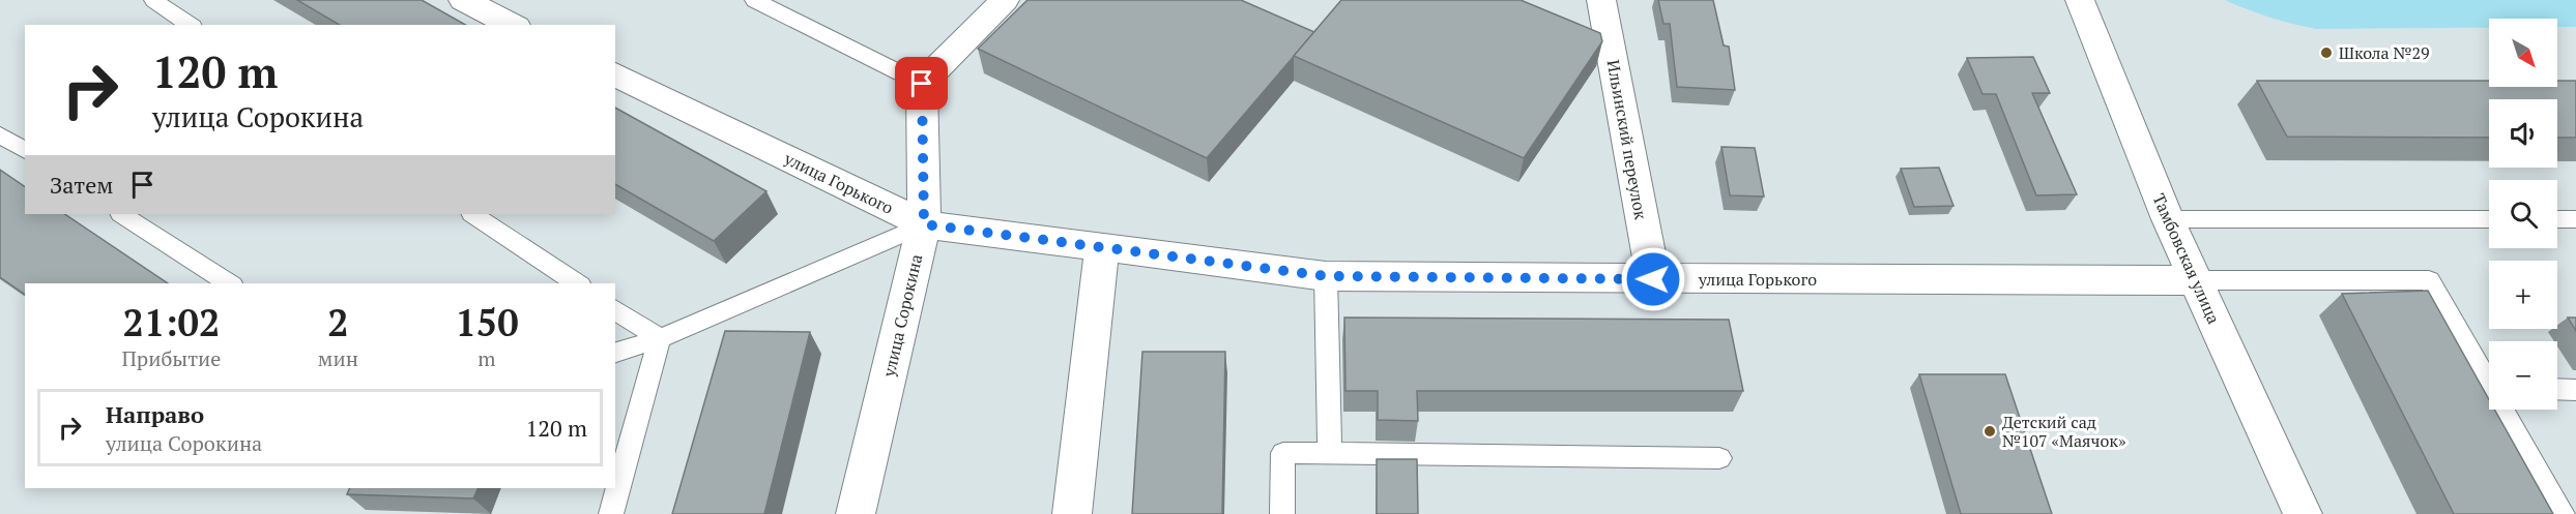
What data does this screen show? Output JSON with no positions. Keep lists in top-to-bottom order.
{
  "streets": {
    "street": [
      "Ильинский переулок",
      "улица Горького",
      "Тамбовская улица",
      "улица Сорокина"
    ]
  },
  "crossings": [
    ["Ильинский переулок", "улица Горького"],
    ["улица Горького", "Тамбовская улица"],
    ["улица Горького", "улица Сорокина"]
  ],
  "places": ["Школа №29", "Детский сад №107 «Маячок»"],
  "north": "bottom right",
  "page": {
    "map_buttons": ["+", "−"],
    "turn": ["120 m", "улица Сорокина"],
    "then": "Затем",
    "eta": [
      "21:02",
      "Прибытие",
      "2",
      "мин",
      "150",
      "m"
    ],
    "list": [
      {
        "name": "Направо",
        "note": "улица Сорокина",
        "value": "120 m"
      }
    ]
  }
}
